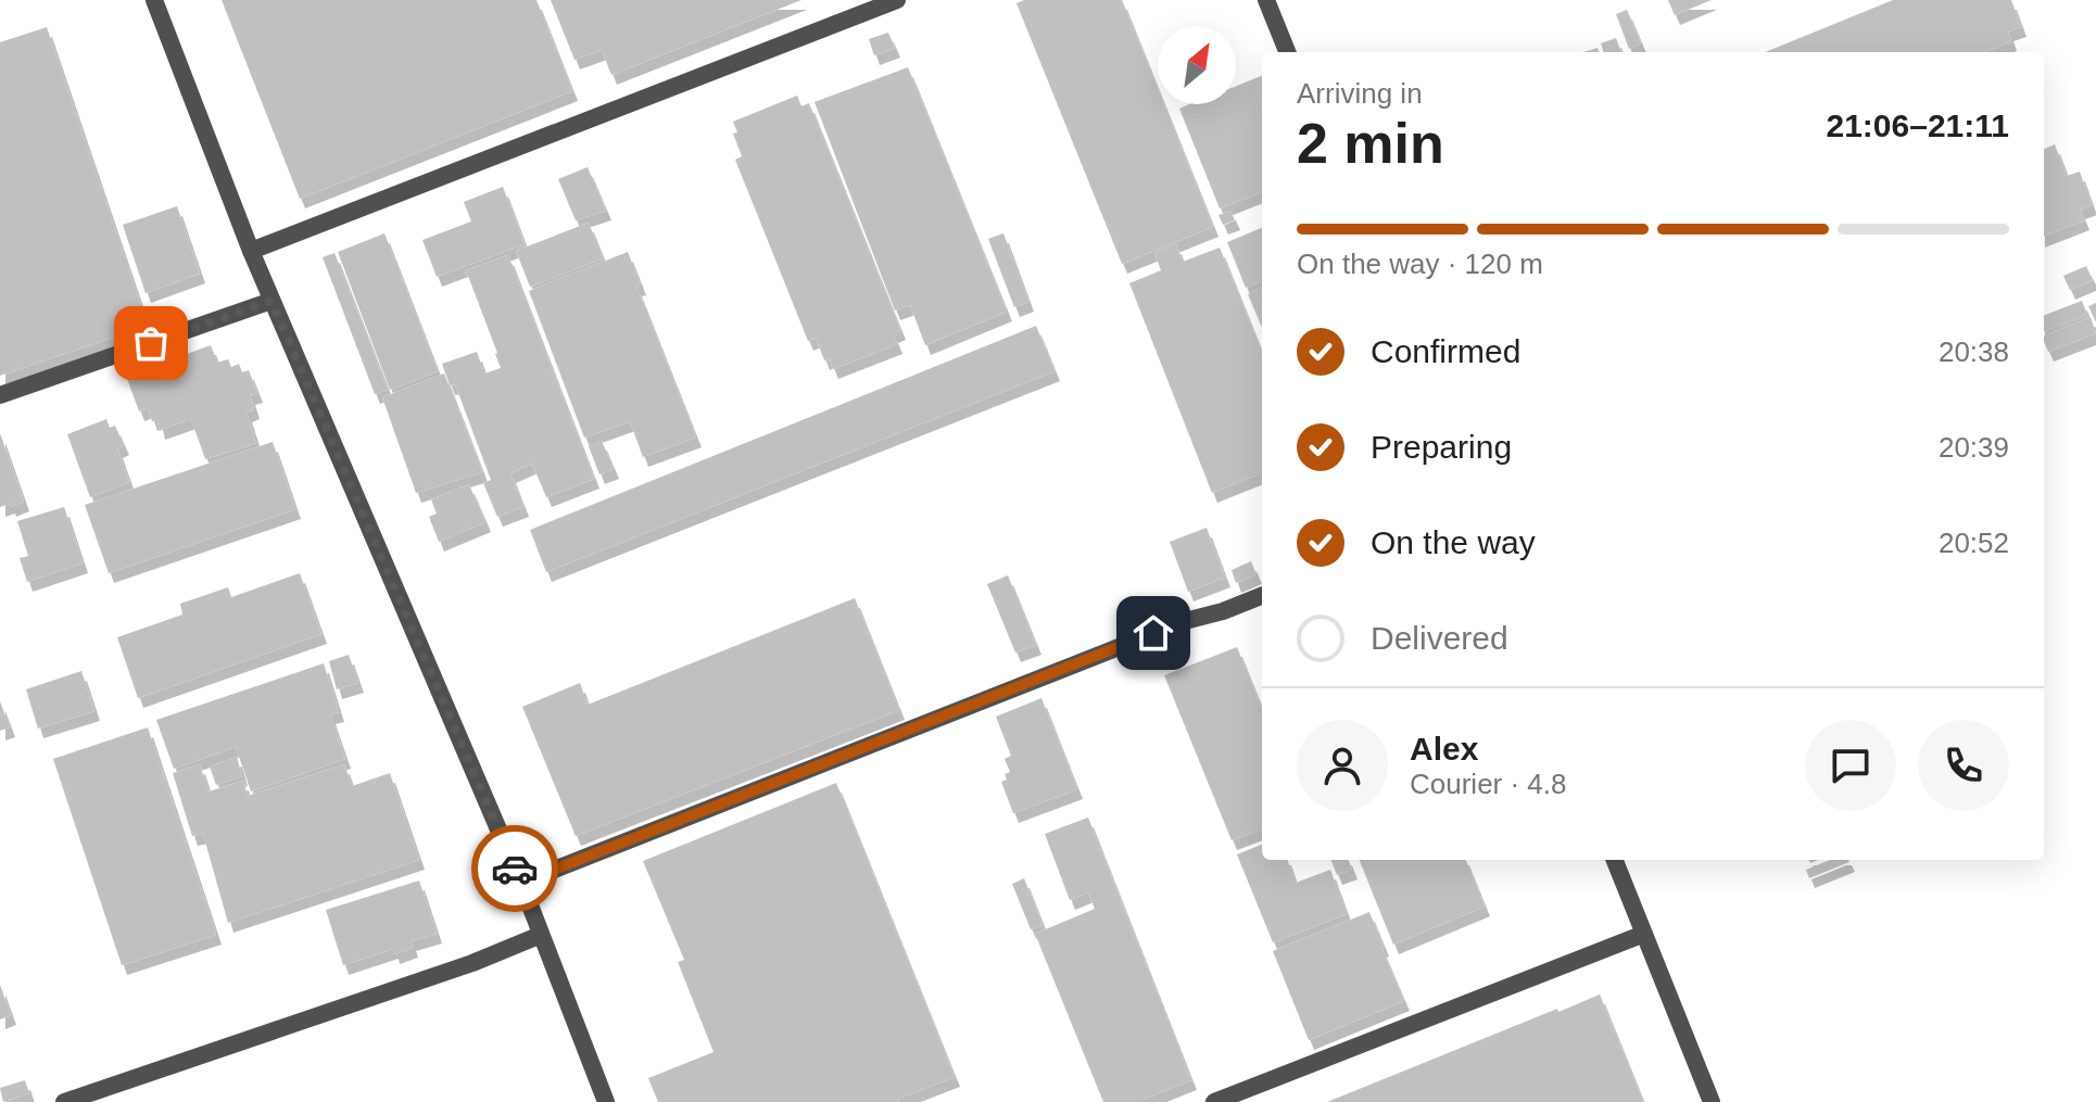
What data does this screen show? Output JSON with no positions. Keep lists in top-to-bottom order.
{
  "north": "top right",
  "page": {
    "heading": ["2 min", "Arriving in", "21:06–21:11"],
    "panel": ["Alex", "Courier · 4.8"],
    "bar": "On the way · 120 m",
    "list": [
      ["Confirmed", "20:38"],
      ["Preparing", "20:39"],
      ["On the way", "20:52"],
      "Delivered"
    ]
  }
}
